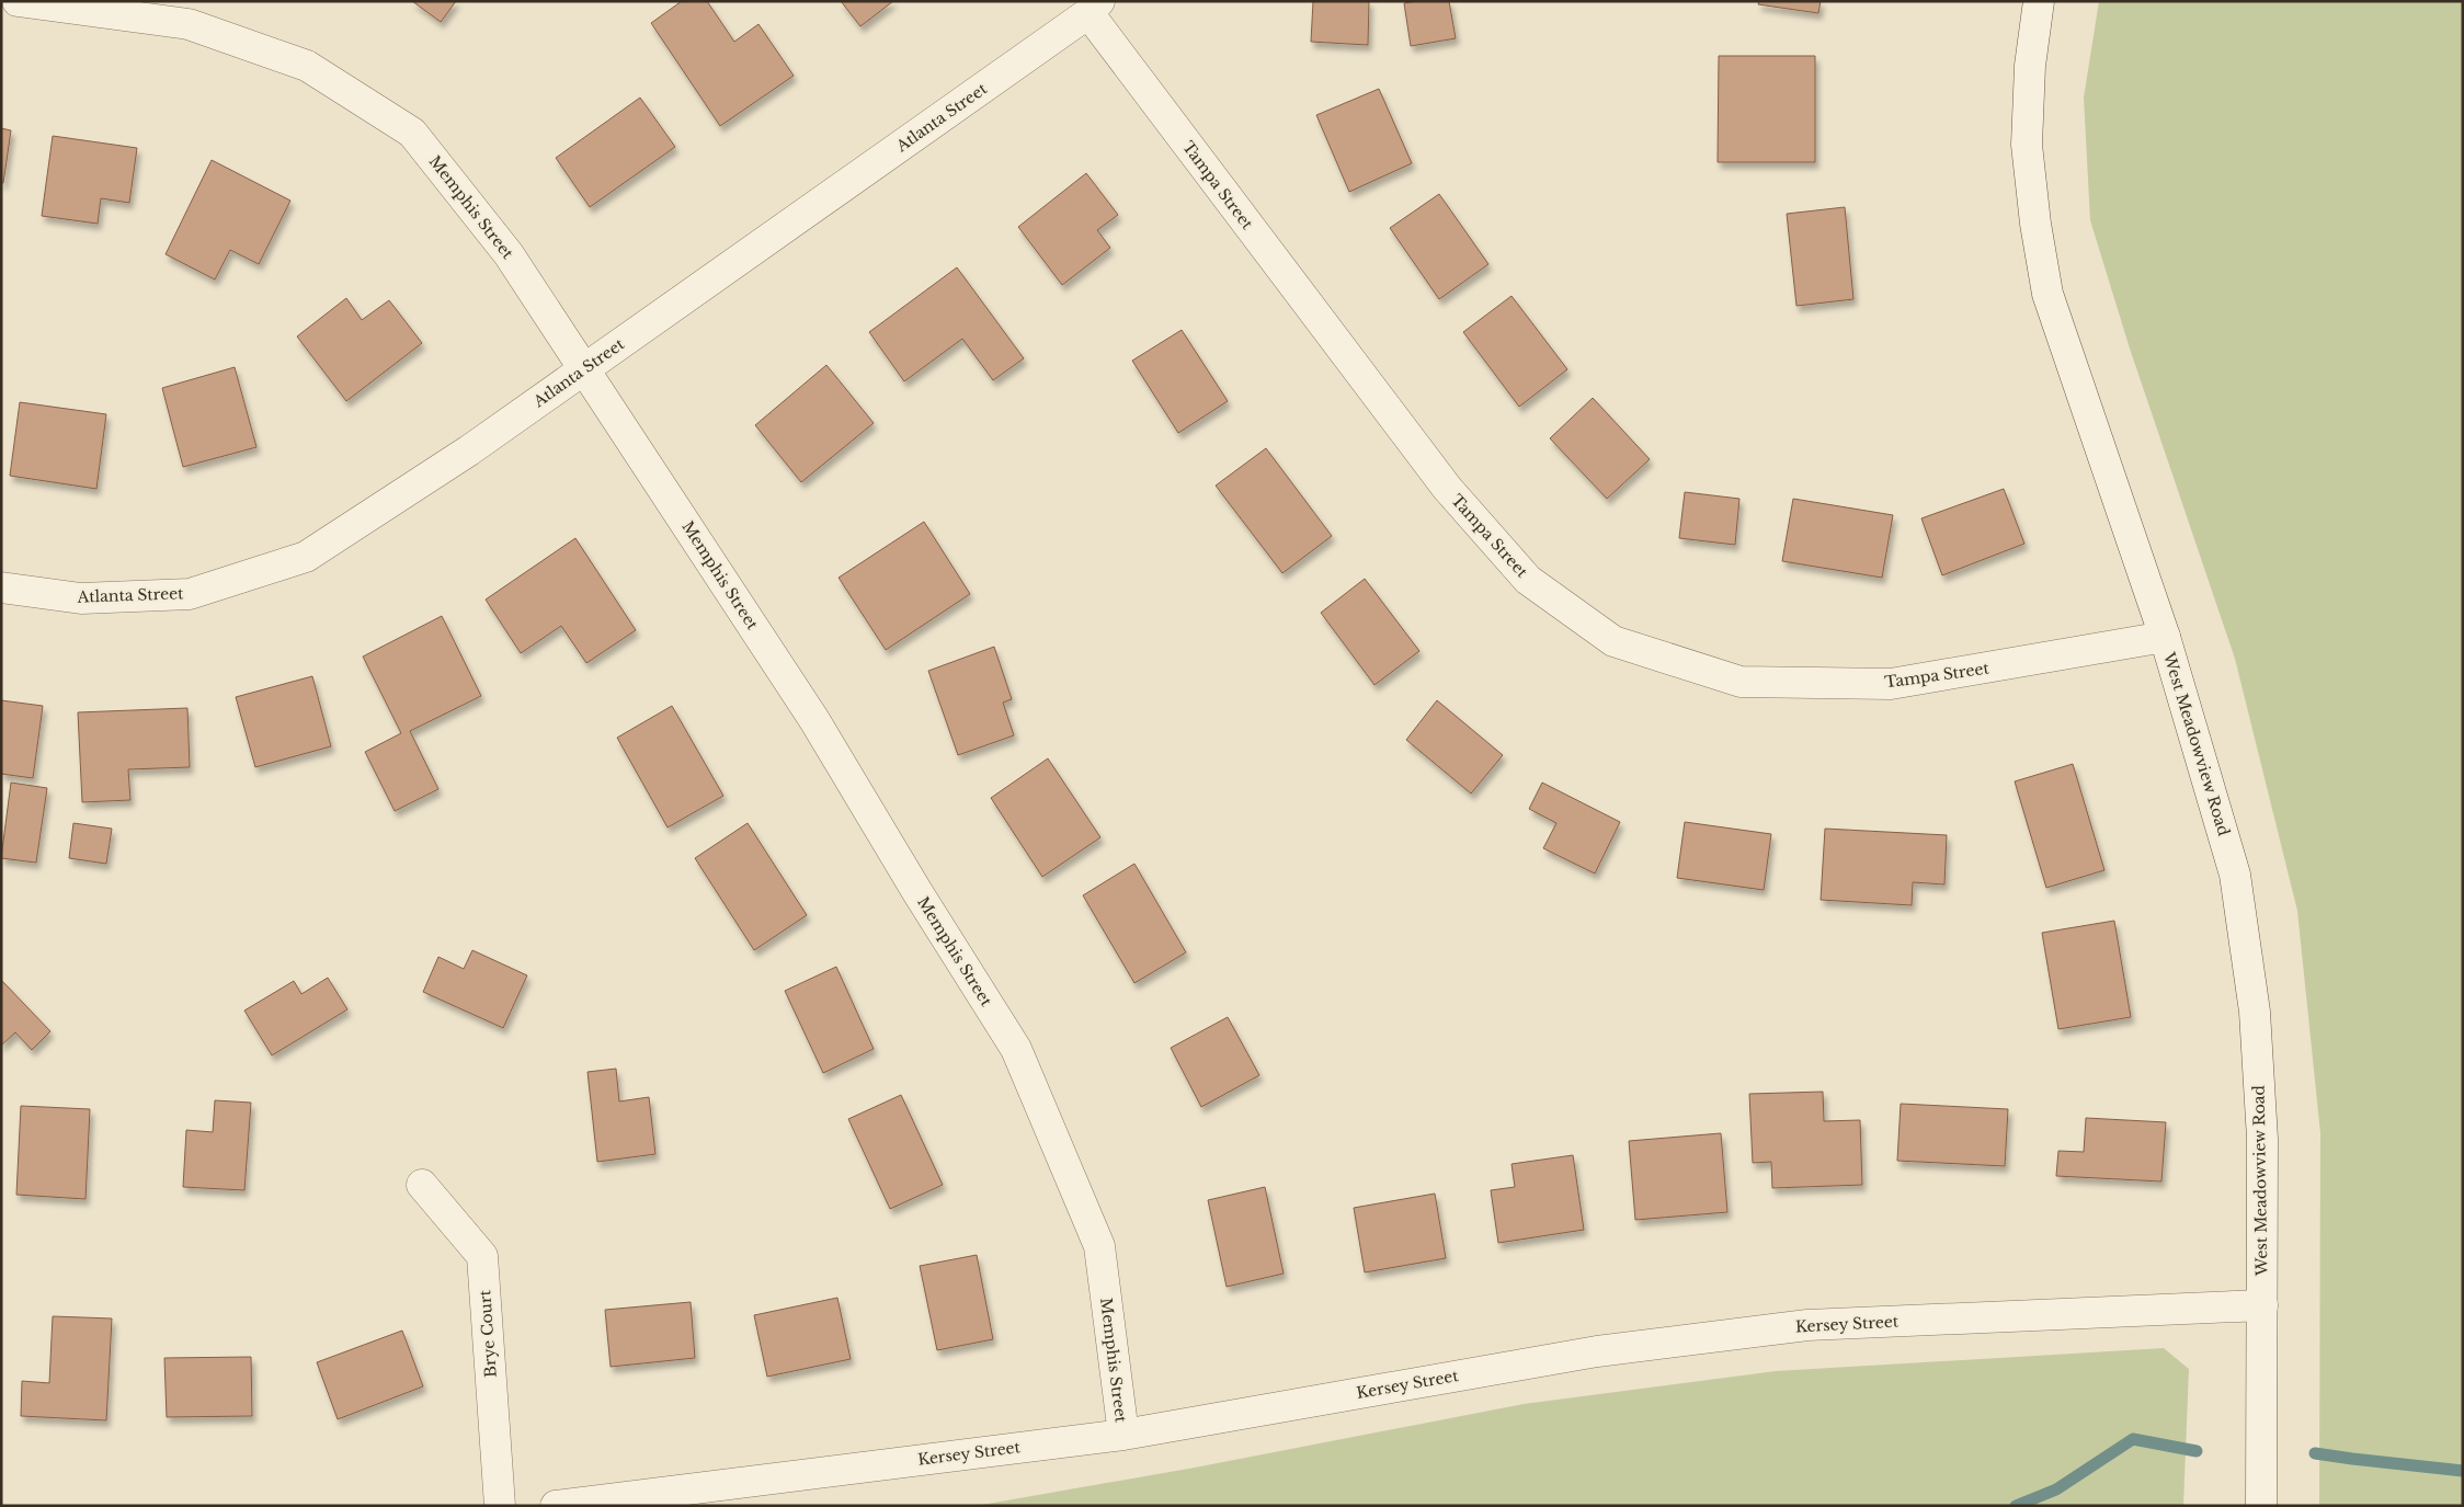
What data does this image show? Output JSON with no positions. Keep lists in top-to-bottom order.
{
  "streets": {
    "street": [
      "Atlanta Street",
      "Tampa Street",
      "Memphis Street",
      "West Meadowview Road",
      "Kersey Street",
      "Brye Court"
    ]
  },
  "crossings": [
    ["Atlanta Street", "Tampa Street"],
    ["Atlanta Street", "Memphis Street"],
    ["Tampa Street", "West Meadowview Road"],
    ["Memphis Street", "Kersey Street"],
    ["West Meadowview Road", "Kersey Street"]
  ]
}
